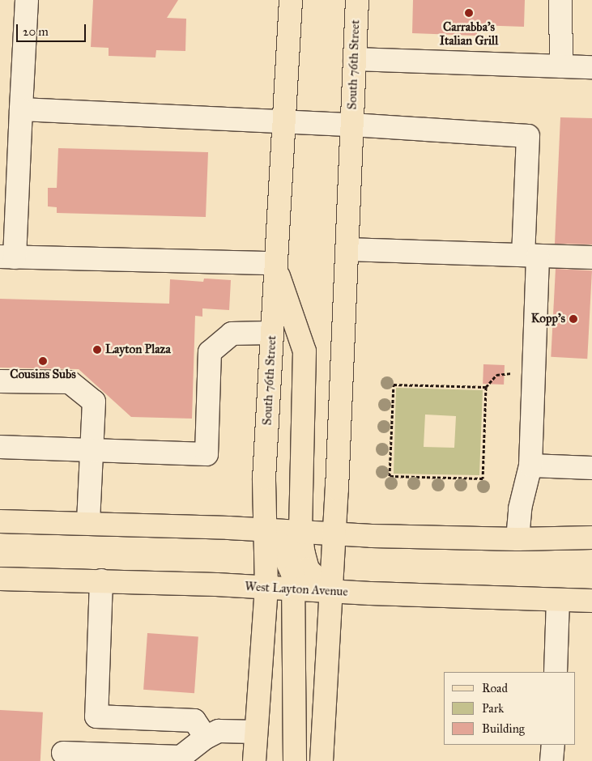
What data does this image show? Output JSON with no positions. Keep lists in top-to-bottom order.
{
  "streets": {
    "main road": ["South 76th Street", "West Layton Avenue"]
  },
  "crossings": [
    ["South 76th Street", "West Layton Avenue"]
  ],
  "places": [
    "Carrabba's Italian Grill",
    "Kopp's",
    "Layton Plaza",
    "Cousins Subs"
  ],
  "legend": ["Road", "Park", "Building"],
  "scale_bar": "20 m"
}
